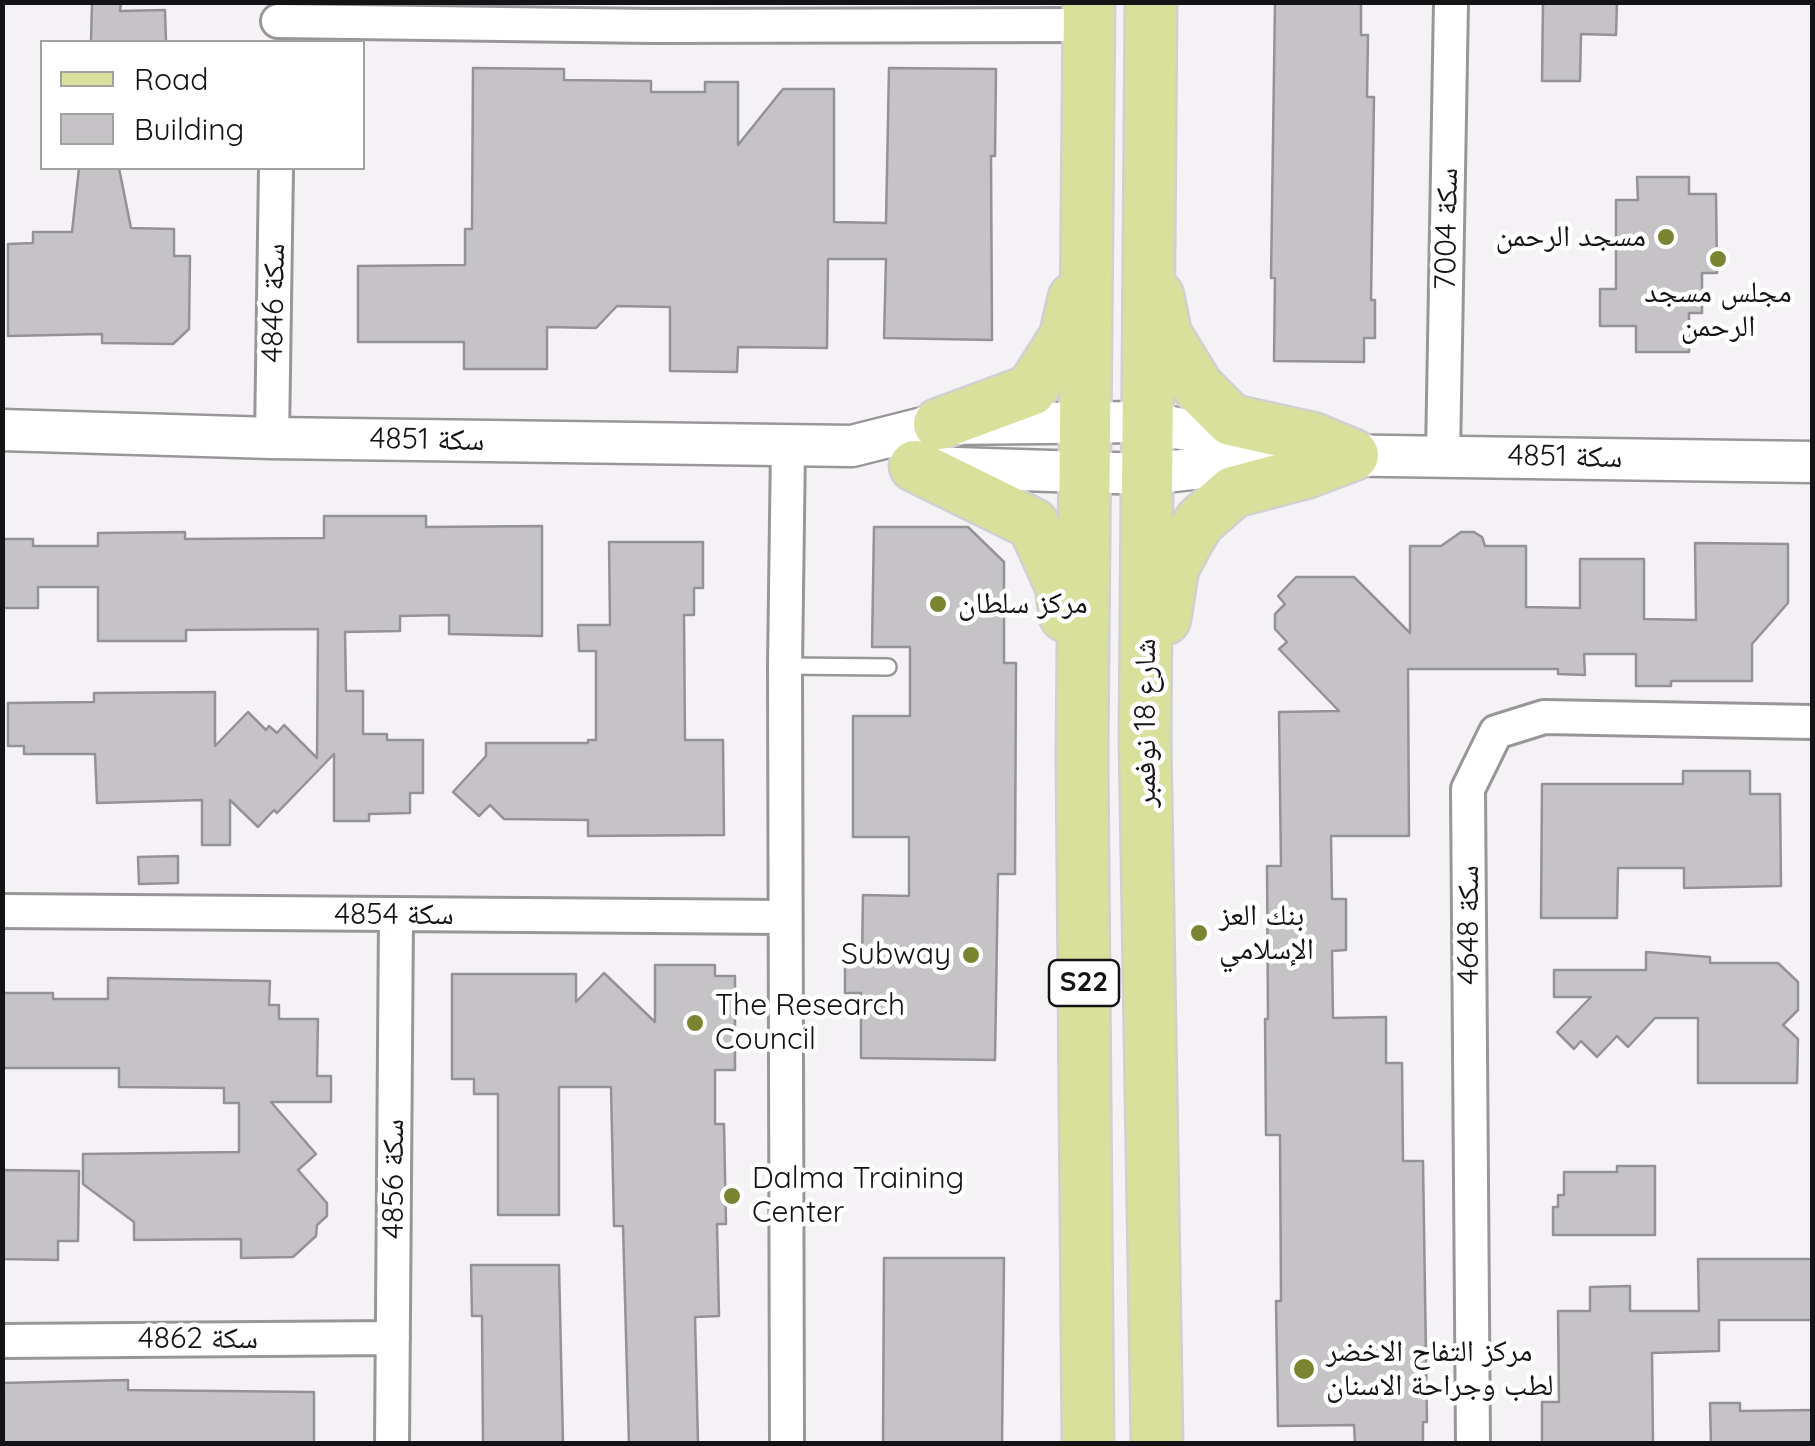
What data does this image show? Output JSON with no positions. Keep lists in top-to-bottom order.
{
  "streets": {
    "main road": ["شارع 18 نوفمبر", "S22"],
    "street": [
      "سكة 7004",
      "سكة 4846",
      "سكة 4851",
      "سكة 4854",
      "سكة 4648",
      "سكة 4856",
      "سكة 4862"
    ]
  },
  "crossings": [
    ["سكة 7004", "سكة 4851"],
    ["سكة 4846", "سكة 4851"],
    ["سكة 4851", "شارع 18 نوفمبر"],
    ["سكة 4851", "S22"],
    ["سكة 4854", "سكة 4856"],
    ["سكة 4856", "سكة 4862"]
  ],
  "places": [
    "مسجد الرحمن",
    "مجلس مسجد الرحمن",
    "مركز سلطان",
    "بنك العز الإسلامي",
    "Subway",
    "The Research Council",
    "Dalma Training Center",
    "مركز التفاح الاخضر لطب وجراحة الاسنان"
  ],
  "legend": ["Road", "Building"]
}
